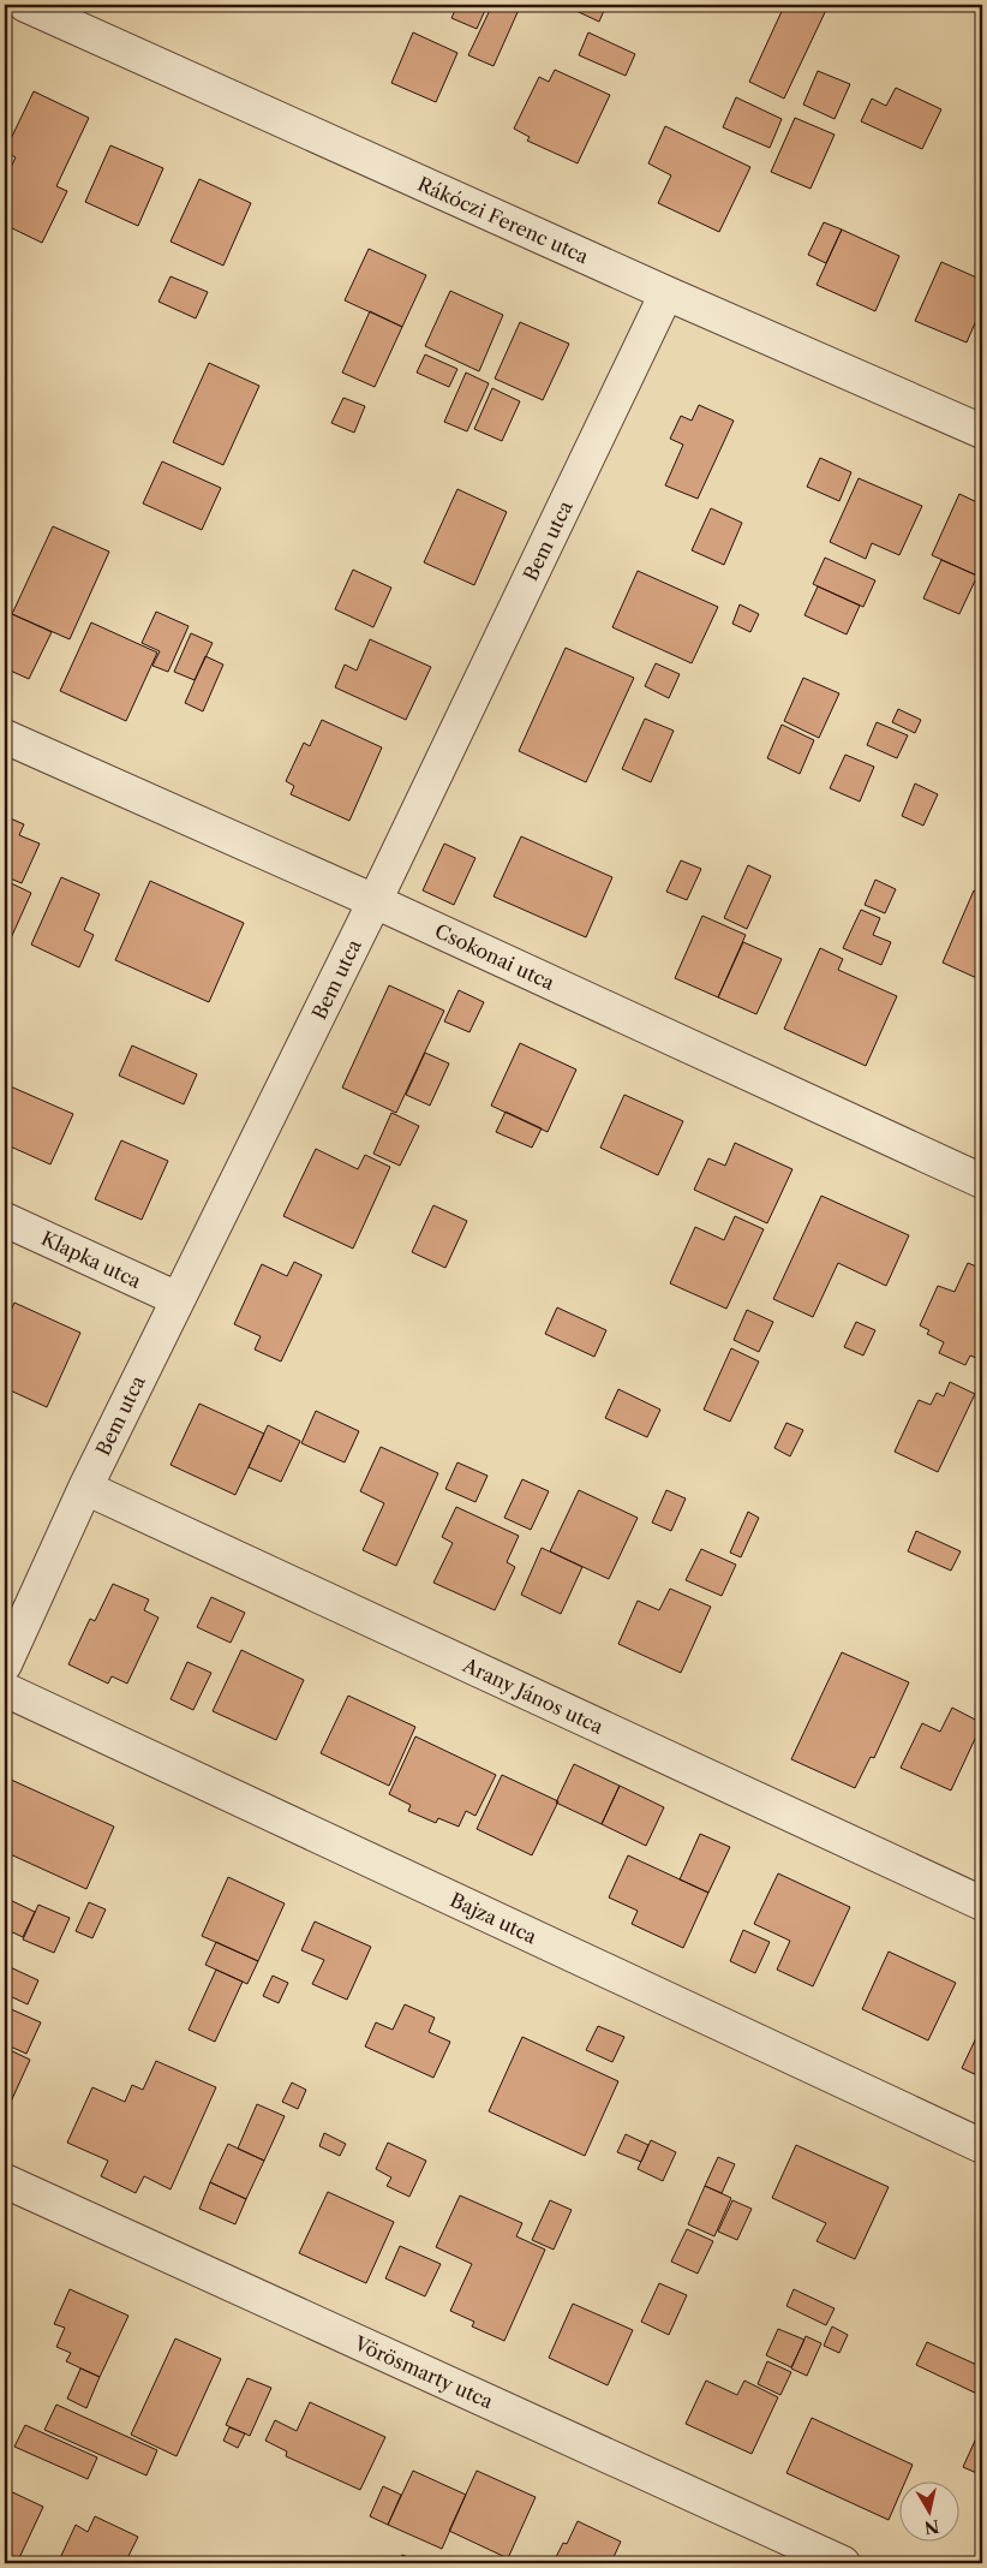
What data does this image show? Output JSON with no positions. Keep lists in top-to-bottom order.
{
  "streets": {
    "street": [
      "Rákóczi Ferenc utca",
      "Bem utca",
      "Csokonai utca",
      "Klapka utca",
      "Arany János utca",
      "Bajza utca",
      "Vörösmarty utca"
    ]
  },
  "crossings": [
    ["Rákóczi Ferenc utca", "Bem utca"],
    ["Bem utca", "Csokonai utca"],
    ["Bem utca", "Klapka utca"],
    ["Bem utca", "Arany János utca"]
  ],
  "north": "bottom"
}
